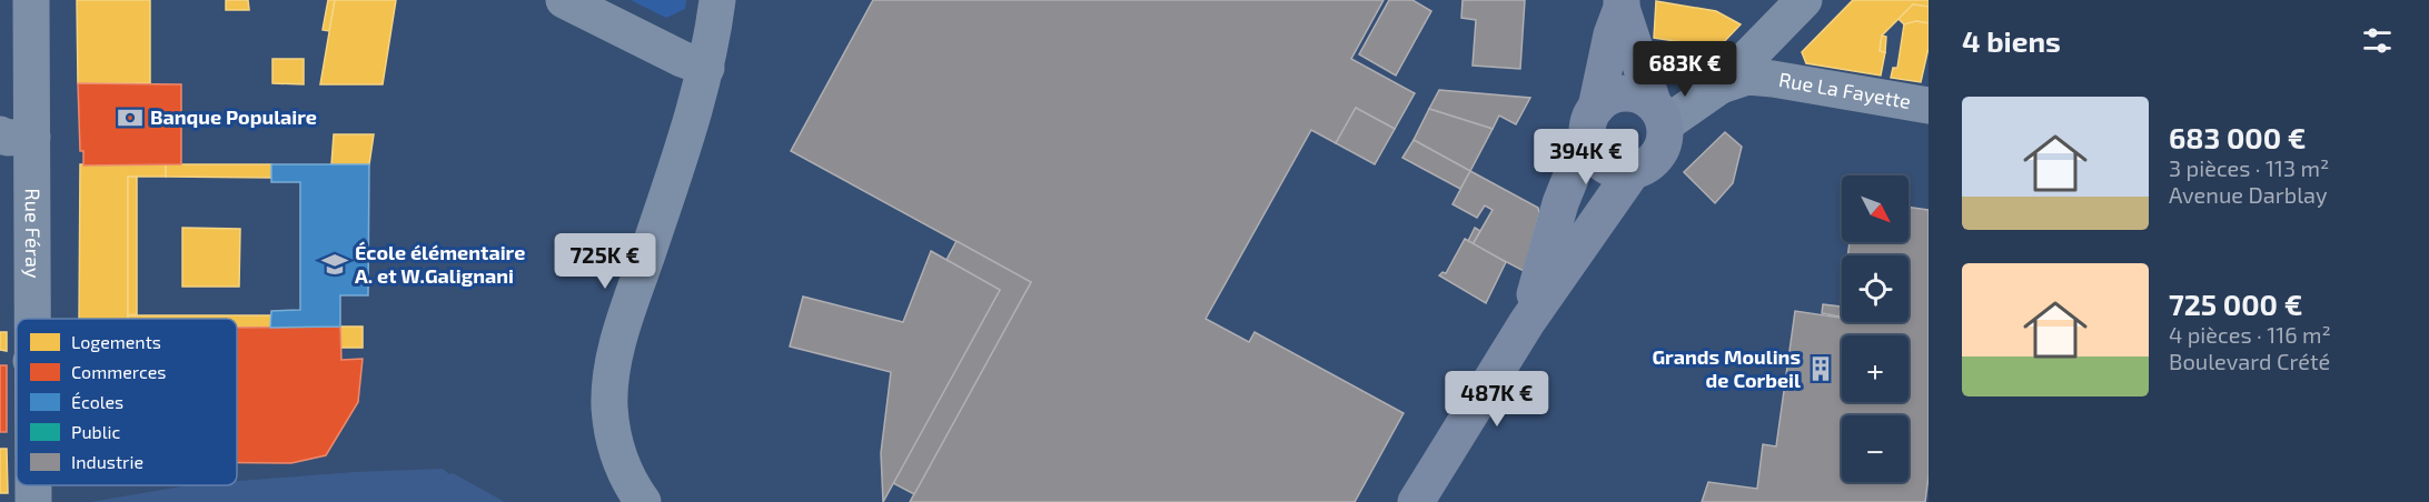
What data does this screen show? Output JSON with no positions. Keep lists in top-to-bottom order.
{
  "streets": {
    "street": ["Rue La Fayette", "Rue Féray"]
  },
  "places": {
    "bank": ["Banque Populaire"],
    "school or university": ["École élémentaire A. et W.Galignani"],
    "building": ["Grands Moulins de Corbeil"]
  },
  "legend": [
    "Logements",
    "Commerces",
    "Écoles",
    "Public",
    "Industrie"
  ],
  "north": "bottom right",
  "page": {
    "heading": "4 biens",
    "price": [
      "683K €",
      "394K €",
      "725K €",
      "487K €"
    ],
    "list": [
      {
        "name": "683 000 €",
        "note": "3 pièces · 113 m² · Avenue Darblay"
      },
      {
        "name": "725 000 €",
        "note": "4 pièces · 116 m² · Boulevard Crété"
      }
    ],
    "map_buttons": ["+", "−"]
  }
}
